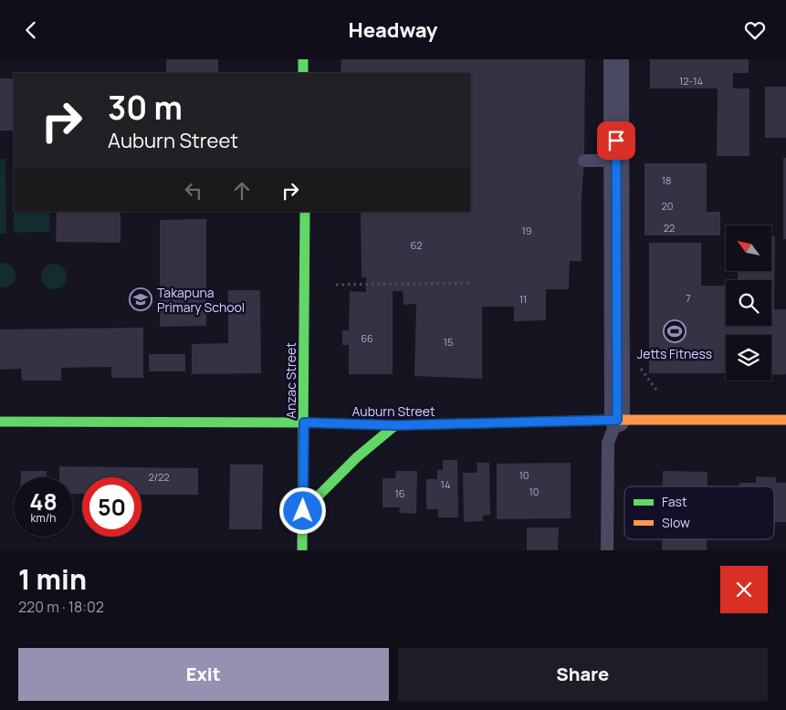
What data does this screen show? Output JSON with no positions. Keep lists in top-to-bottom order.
{
  "streets": {
    "main road": ["Anzac Street", "Auburn Street"]
  },
  "crossings": [
    ["Anzac Street", "Auburn Street"]
  ],
  "places": {
    "school or university": ["Takapuna Primary School"],
    "sports": ["Jetts Fitness"]
  },
  "house_numbers": [
    "12-14",
    "18",
    "20",
    "22",
    "19",
    "62",
    "7",
    "11",
    "66",
    "15",
    "10",
    "2/22",
    "14",
    "10",
    "16"
  ],
  "legend": ["Fast", "Slow"],
  "north": "top left",
  "page": {
    "header": "Headway",
    "turn": ["30 m", "Auburn Street"],
    "speed": "48 km/h",
    "limit": "50",
    "heading": ["1 min", "220 m · 18:02"],
    "buttons": ["Exit", "Share"]
  }
}
